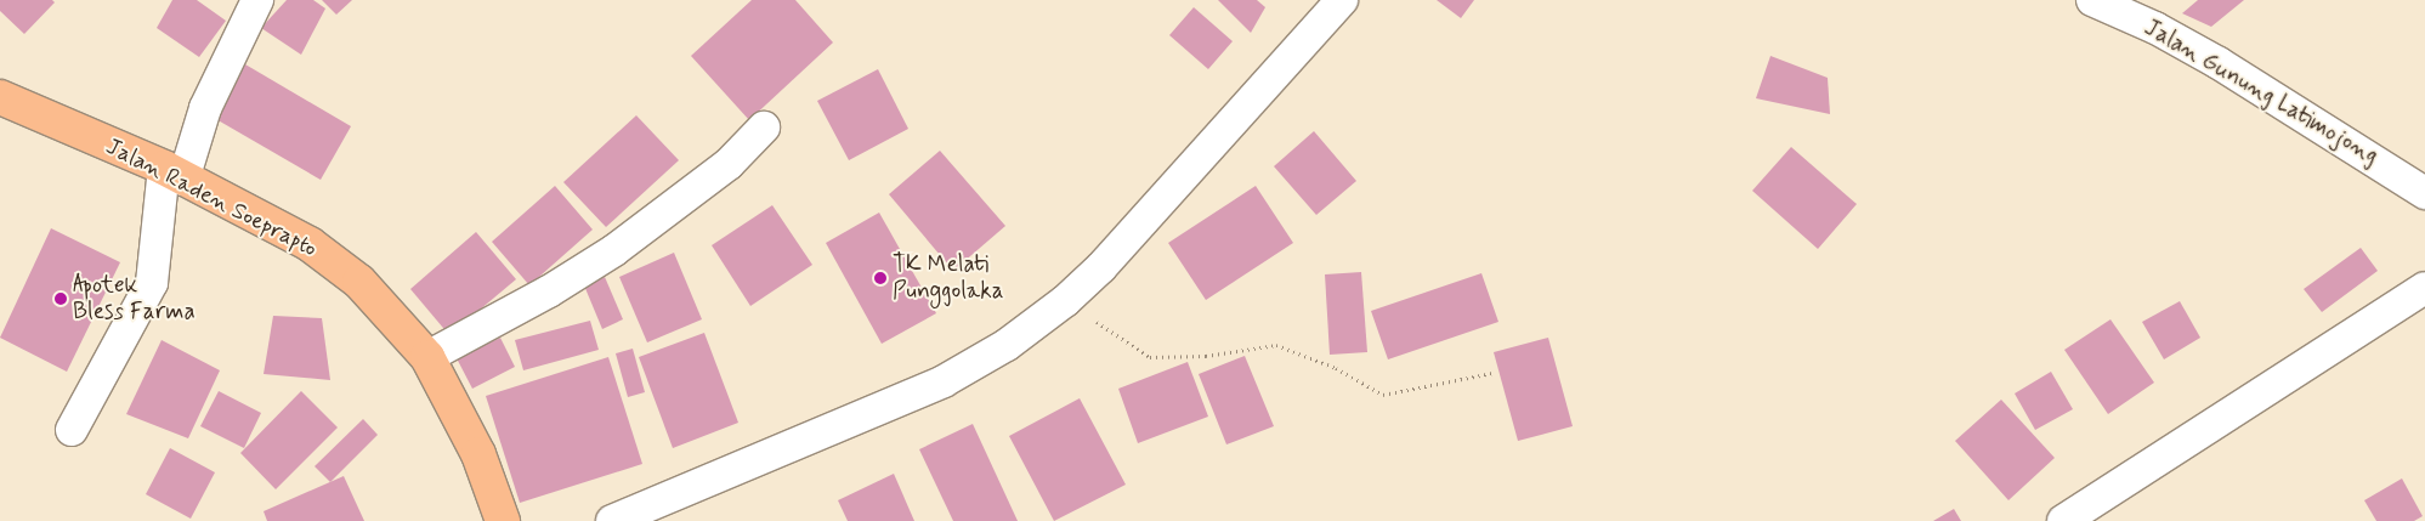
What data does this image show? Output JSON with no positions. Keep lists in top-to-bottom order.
{
  "streets": {
    "highway": ["Jalan Raden Soeprapto"],
    "street": ["Jalan Gunung Latimojong"]
  },
  "places": ["TK Melati Punggolaka", "Apotek Bless Farma"]
}
